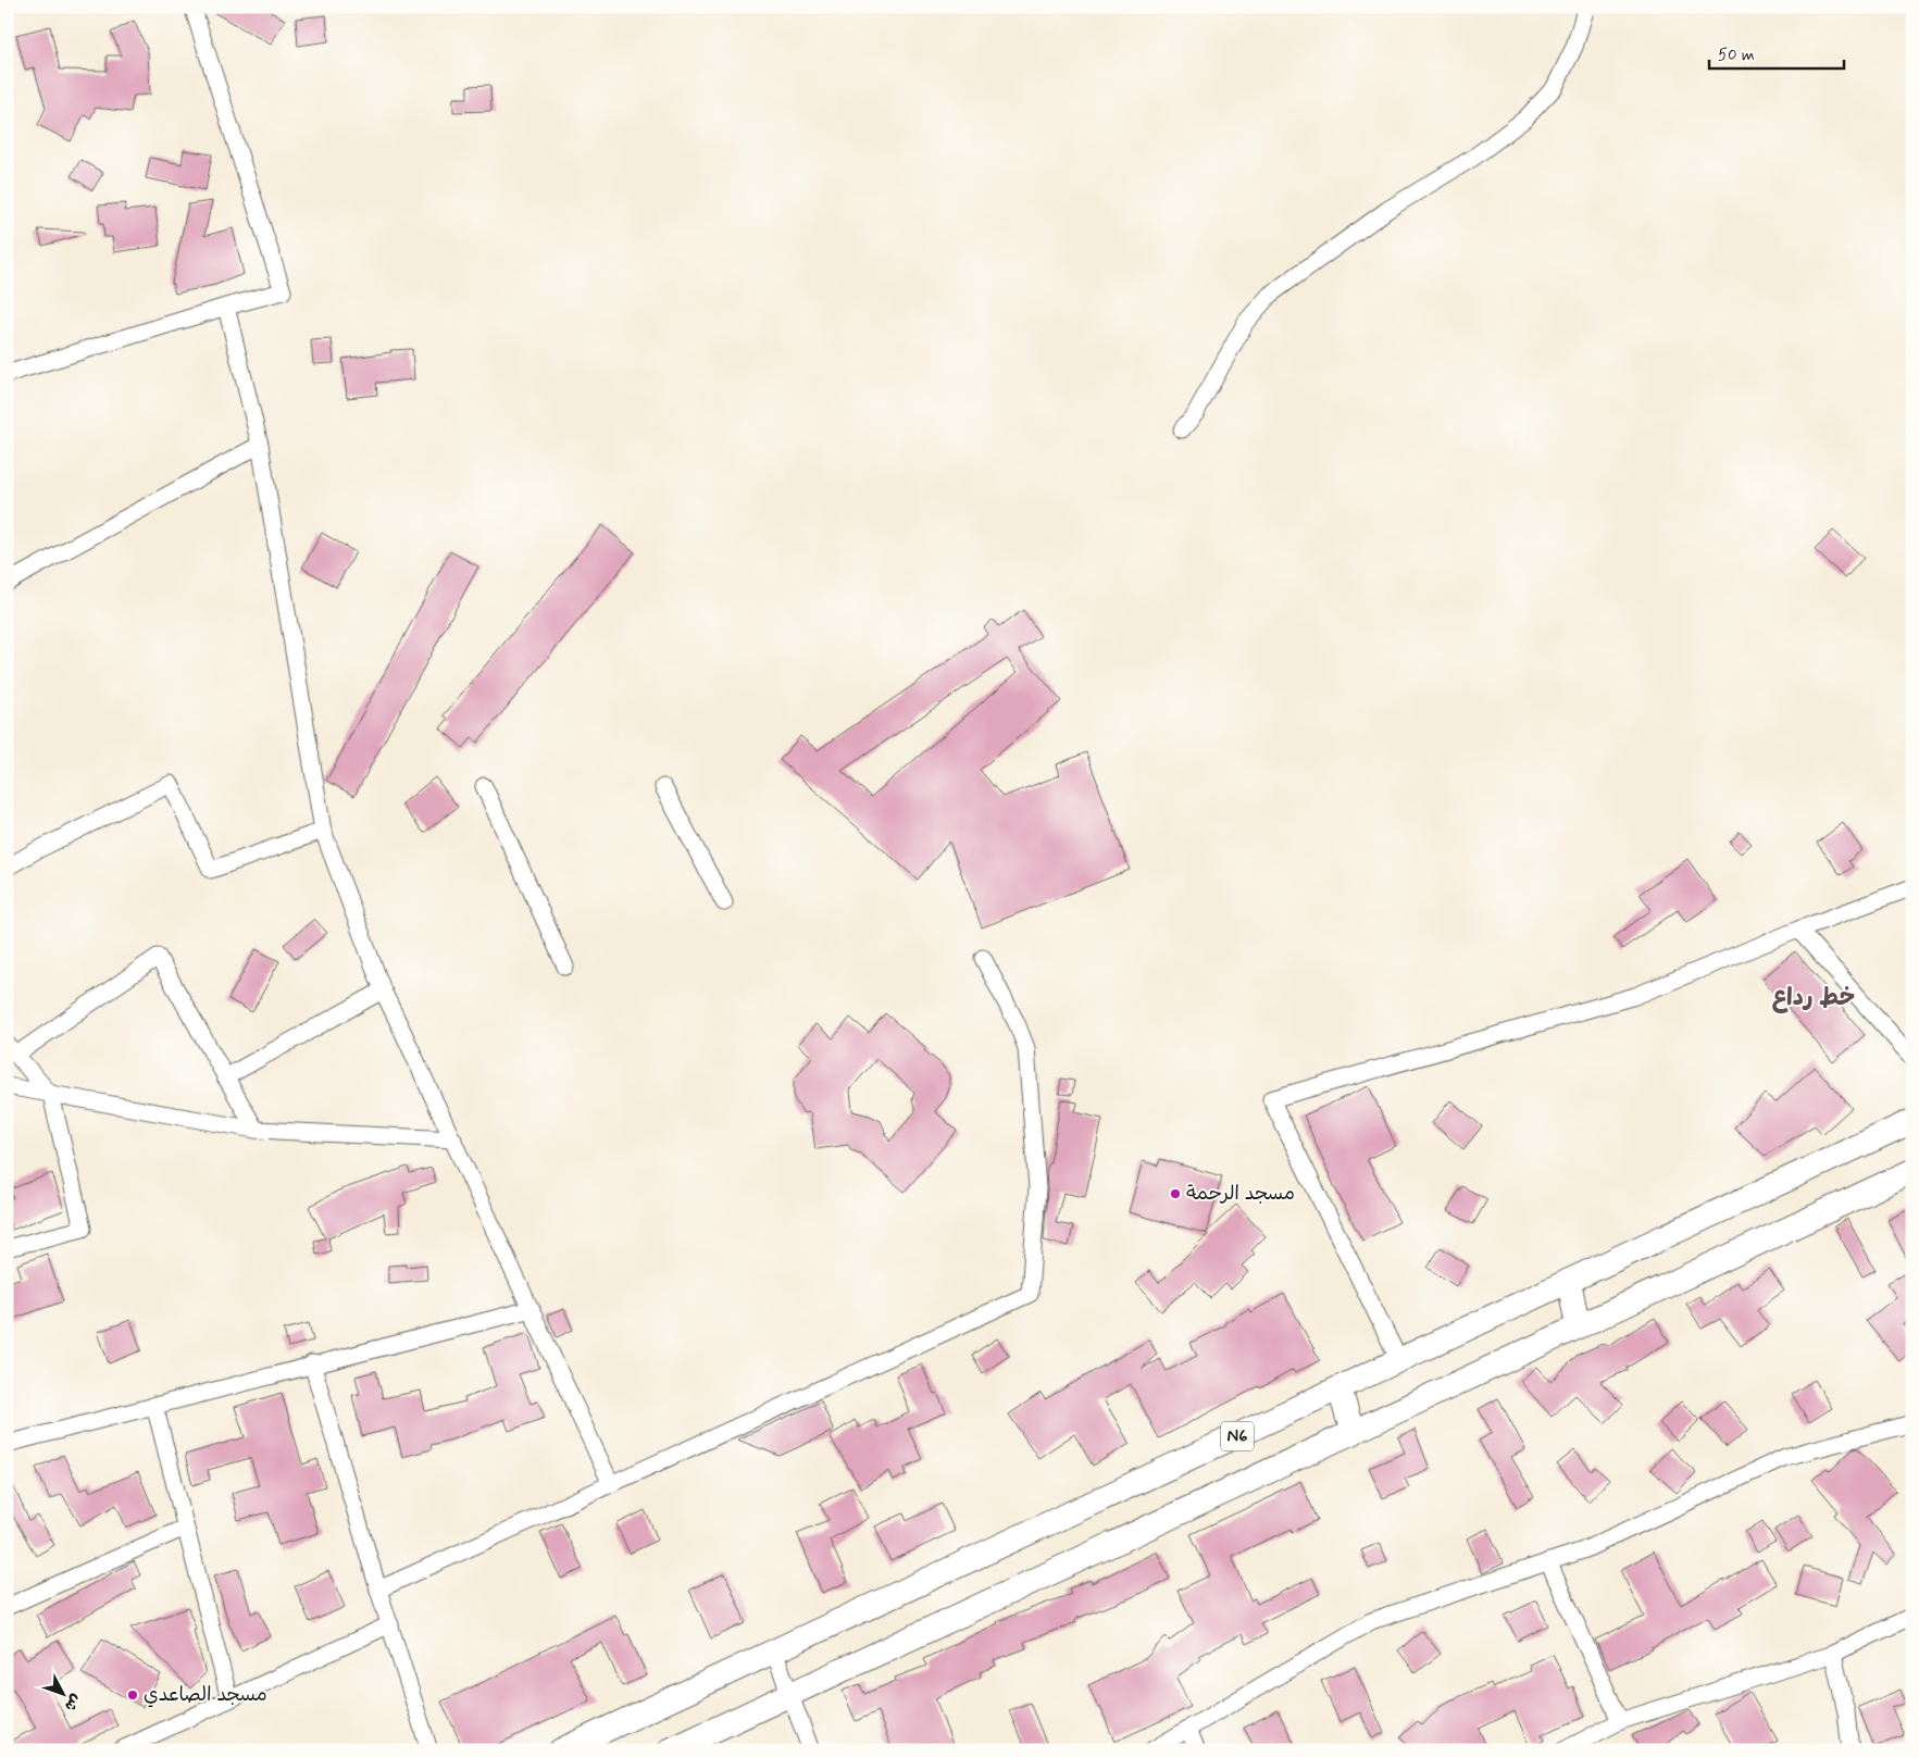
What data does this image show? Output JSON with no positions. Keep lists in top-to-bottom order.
{
  "streets": {
    "main road": ["N6"]
  },
  "districts": ["خط رداع"],
  "places": ["مسجد الرحمة", "مسجد الصاعدي"],
  "scale_bar": "50 m",
  "north": "bottom right"
}
